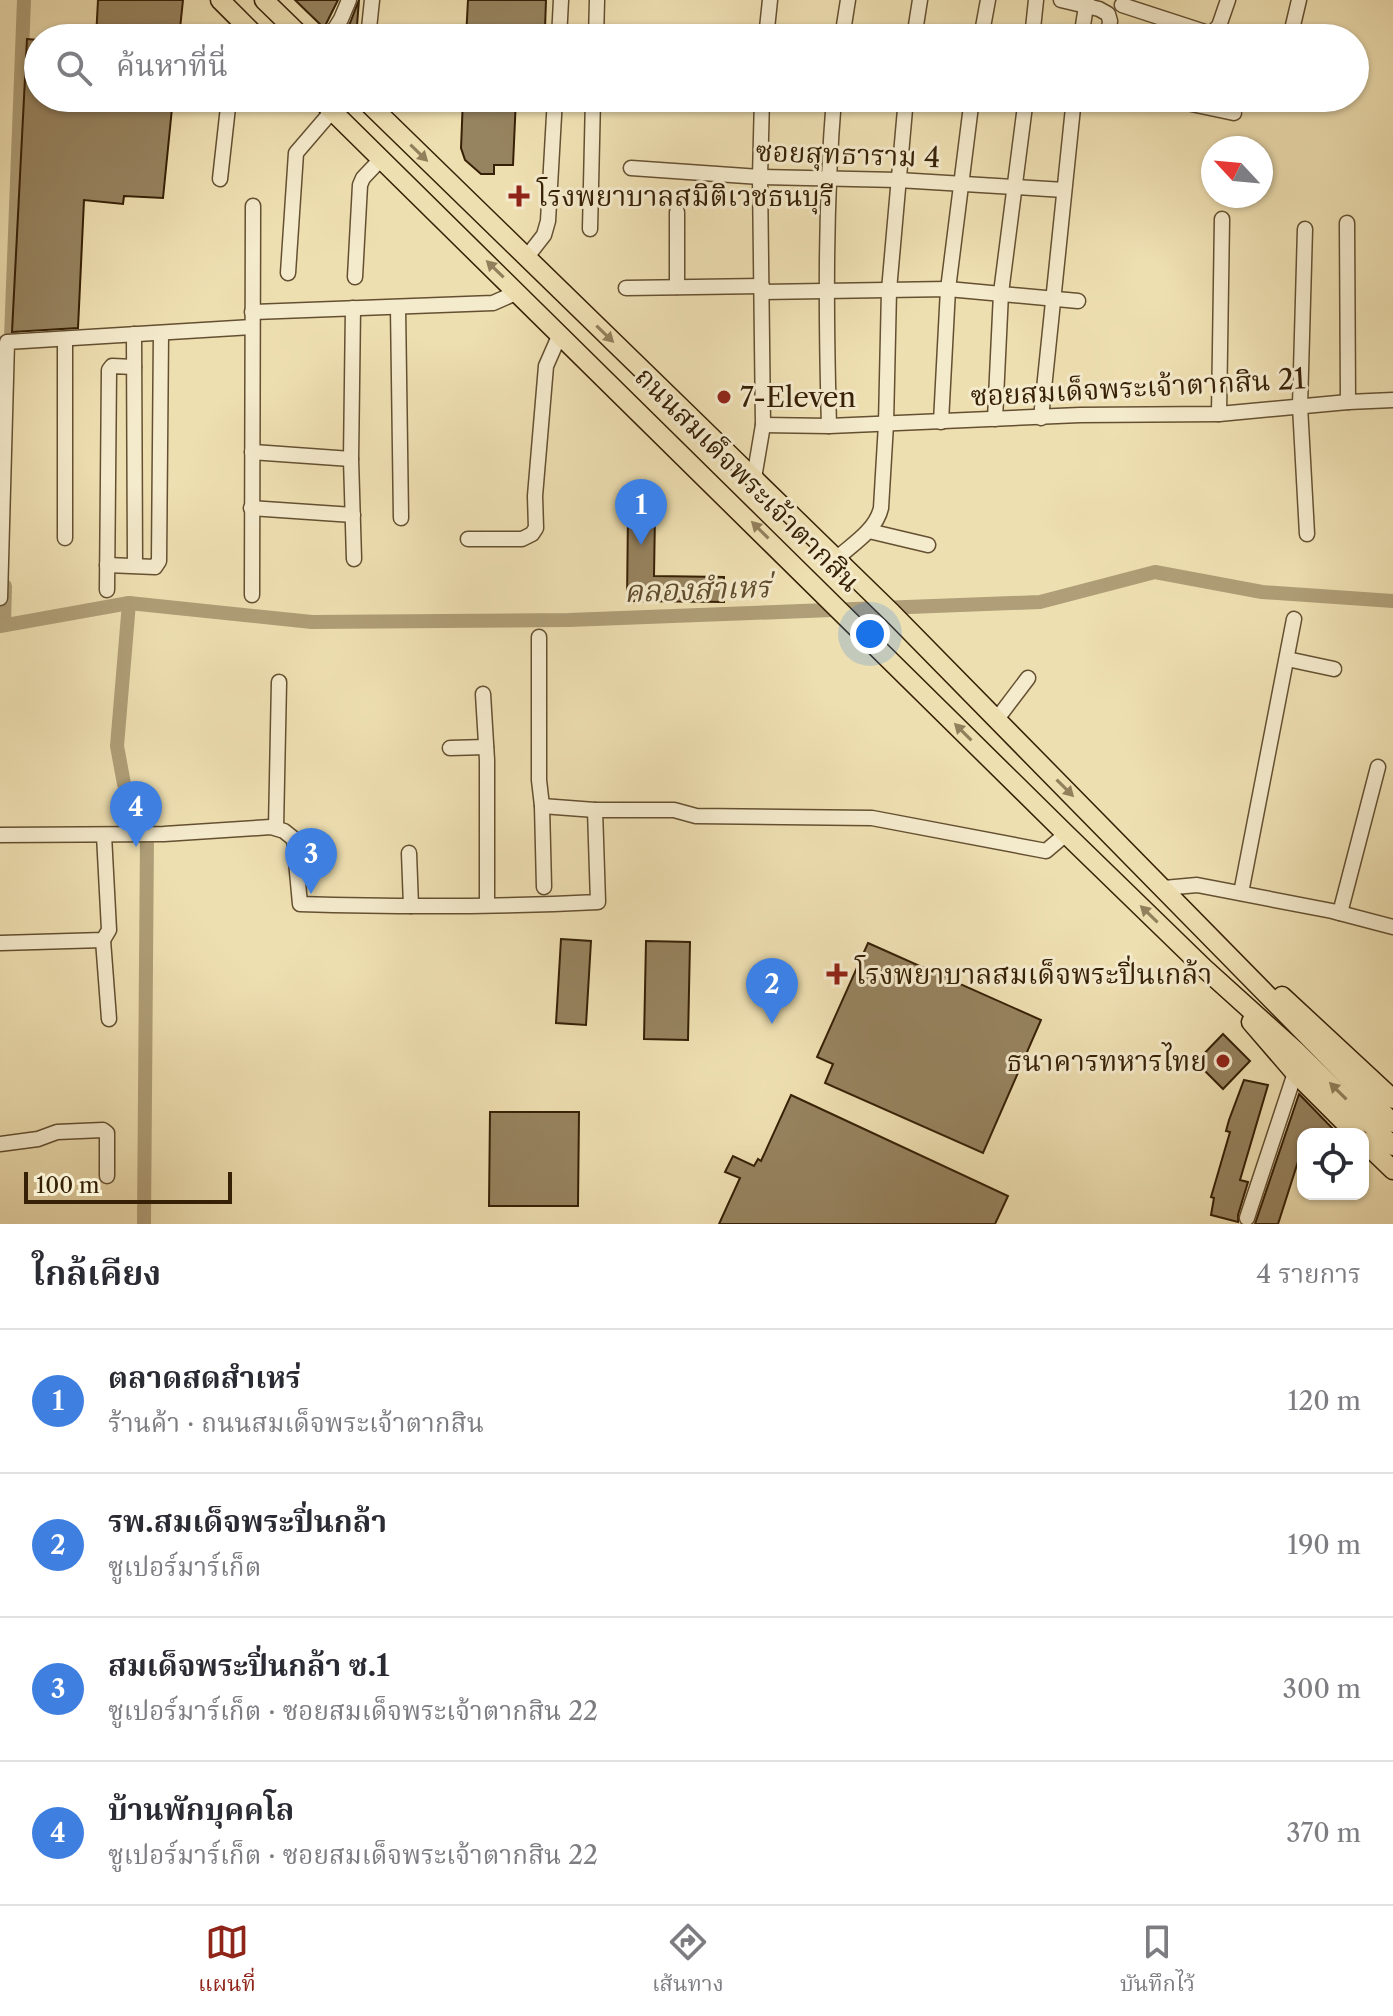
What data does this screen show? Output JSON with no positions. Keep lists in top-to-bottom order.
{
  "streets": {
    "main road": ["ถนนสมเด็จพระเจ้าตากสิน"],
    "street": ["ซอยสุทธาราม 4", "ซอยสมเด็จพระเจ้าตากสิน 21"]
  },
  "water": ["คลองสำเหร่"],
  "places": {
    "health": ["โรงพยาบาลสมิติเวชธนบุรี", "โรงพยาบาลสมเด็จพระปิ่นเกล้า"],
    "other": ["7-Eleven", "ธนาคารทหารไทย"]
  },
  "scale_bar": "100 m",
  "north": "top left",
  "page": {
    "search": "ค้นหาที่นี่",
    "pins": [
      "1",
      "4",
      "3",
      "2"
    ],
    "scale": "100 m",
    "heading": ["ใกล้เคียง", "4 รายการ"],
    "list": [
      {
        "mark": "1",
        "name": "ตลาดสดสำเหร่",
        "note": "ร้านค้า · ถนนสมเด็จพระเจ้าตากสิน",
        "value": "120 m"
      },
      {
        "mark": "2",
        "name": "รพ.สมเด็จพระปิ่นกล้า",
        "note": "ซูเปอร์มาร์เก็ต",
        "value": "190 m"
      },
      {
        "mark": "3",
        "name": "สมเด็จพระปิ่นกล้า ซ.1",
        "note": "ซูเปอร์มาร์เก็ต · ซอยสมเด็จพระเจ้าตากสิน 22",
        "value": "300 m"
      },
      {
        "mark": "4",
        "name": "บ้านพักบุคคโล",
        "note": "ซูเปอร์มาร์เก็ต · ซอยสมเด็จพระเจ้าตากสิน 22",
        "value": "370 m"
      }
    ],
    "nav": ["แผนที่", "เส้นทาง", "บันทึกไว้"]
  }
}
